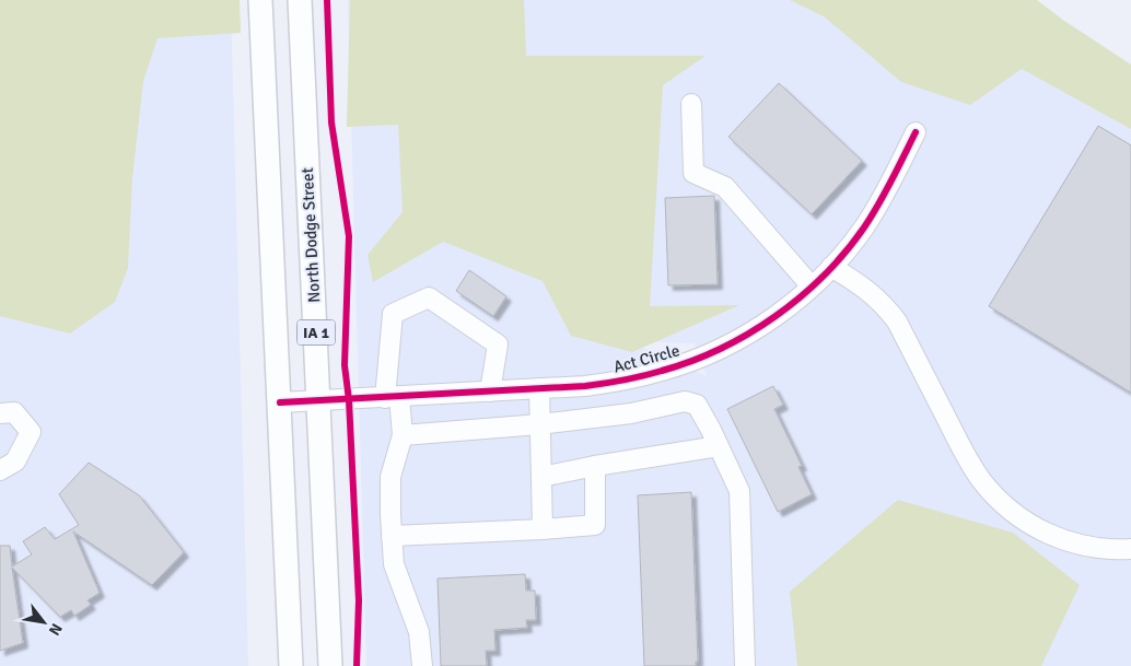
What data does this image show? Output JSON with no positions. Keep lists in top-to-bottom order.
{
  "streets": {
    "main road": ["North Dodge Street", "IA 1"],
    "street": ["Act Circle"]
  },
  "crossings": [
    ["North Dodge Street", "Act Circle"],
    ["IA 1", "Act Circle"]
  ],
  "north": "bottom right"
}
